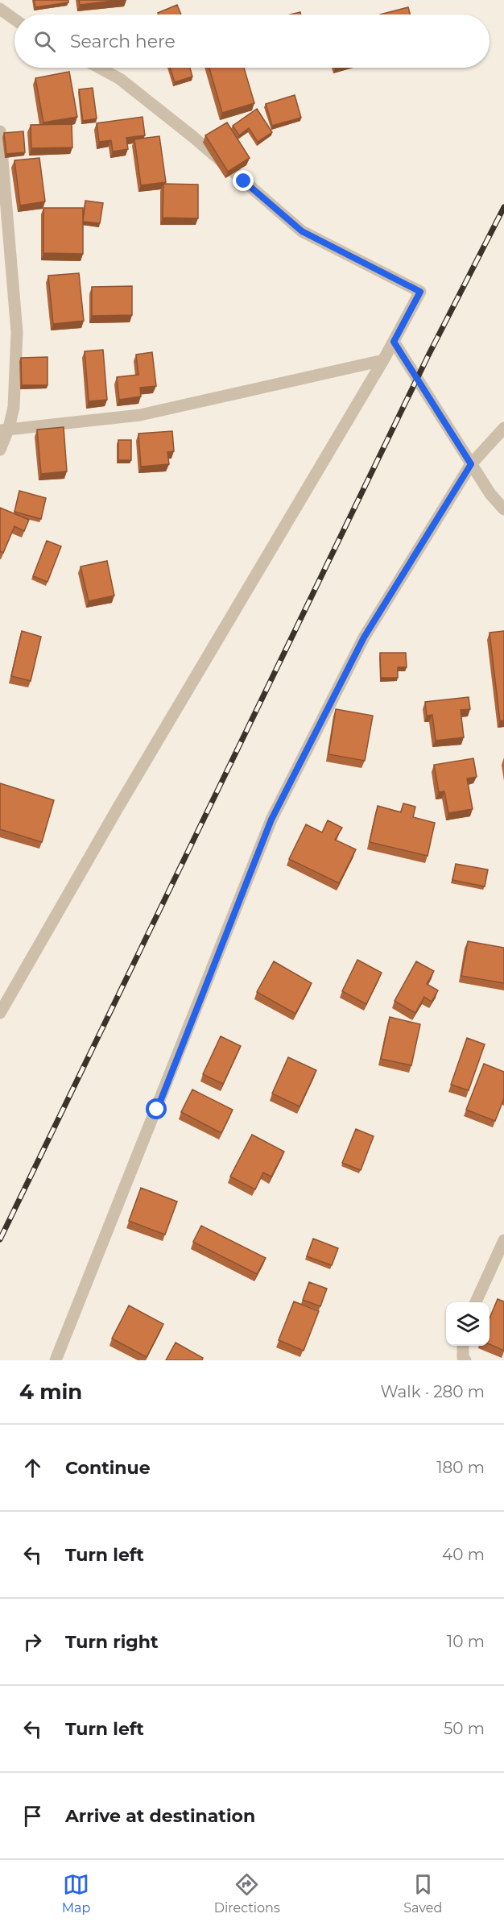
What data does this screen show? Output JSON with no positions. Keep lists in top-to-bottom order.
{
  "page": {
    "search": "Search here",
    "heading": ["4 min", "Walk · 280 m"],
    "list": [
      ["Continue", "180 m"],
      ["Turn left", "40 m"],
      ["Turn right", "10 m"],
      ["Turn left", "50 m"],
      "Arrive at destination"
    ],
    "nav": ["Map", "Directions", "Saved"]
  }
}
